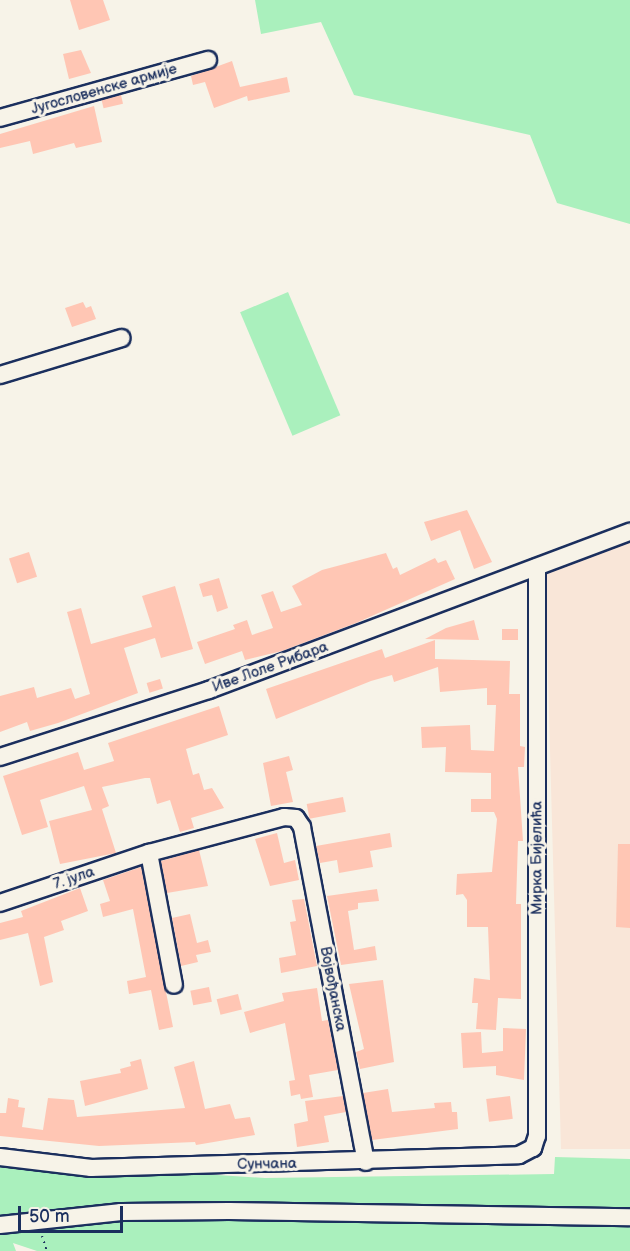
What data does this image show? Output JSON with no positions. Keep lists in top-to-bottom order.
{
  "streets": {
    "street": [
      "Југословенске армије",
      "Иве Лоле Рибара",
      "Мирка Бијелића",
      "7. јула",
      "Војвођанска",
      "Сунчана"
    ]
  },
  "crossings": [
    ["Иве Лоле Рибара", "Мирка Бијелића"],
    ["Мирка Бијелића", "Сунчана"],
    ["7. јула", "Војвођанска"],
    ["Војвођанска", "Сунчана"]
  ],
  "scale_bar": "50 m"
}
